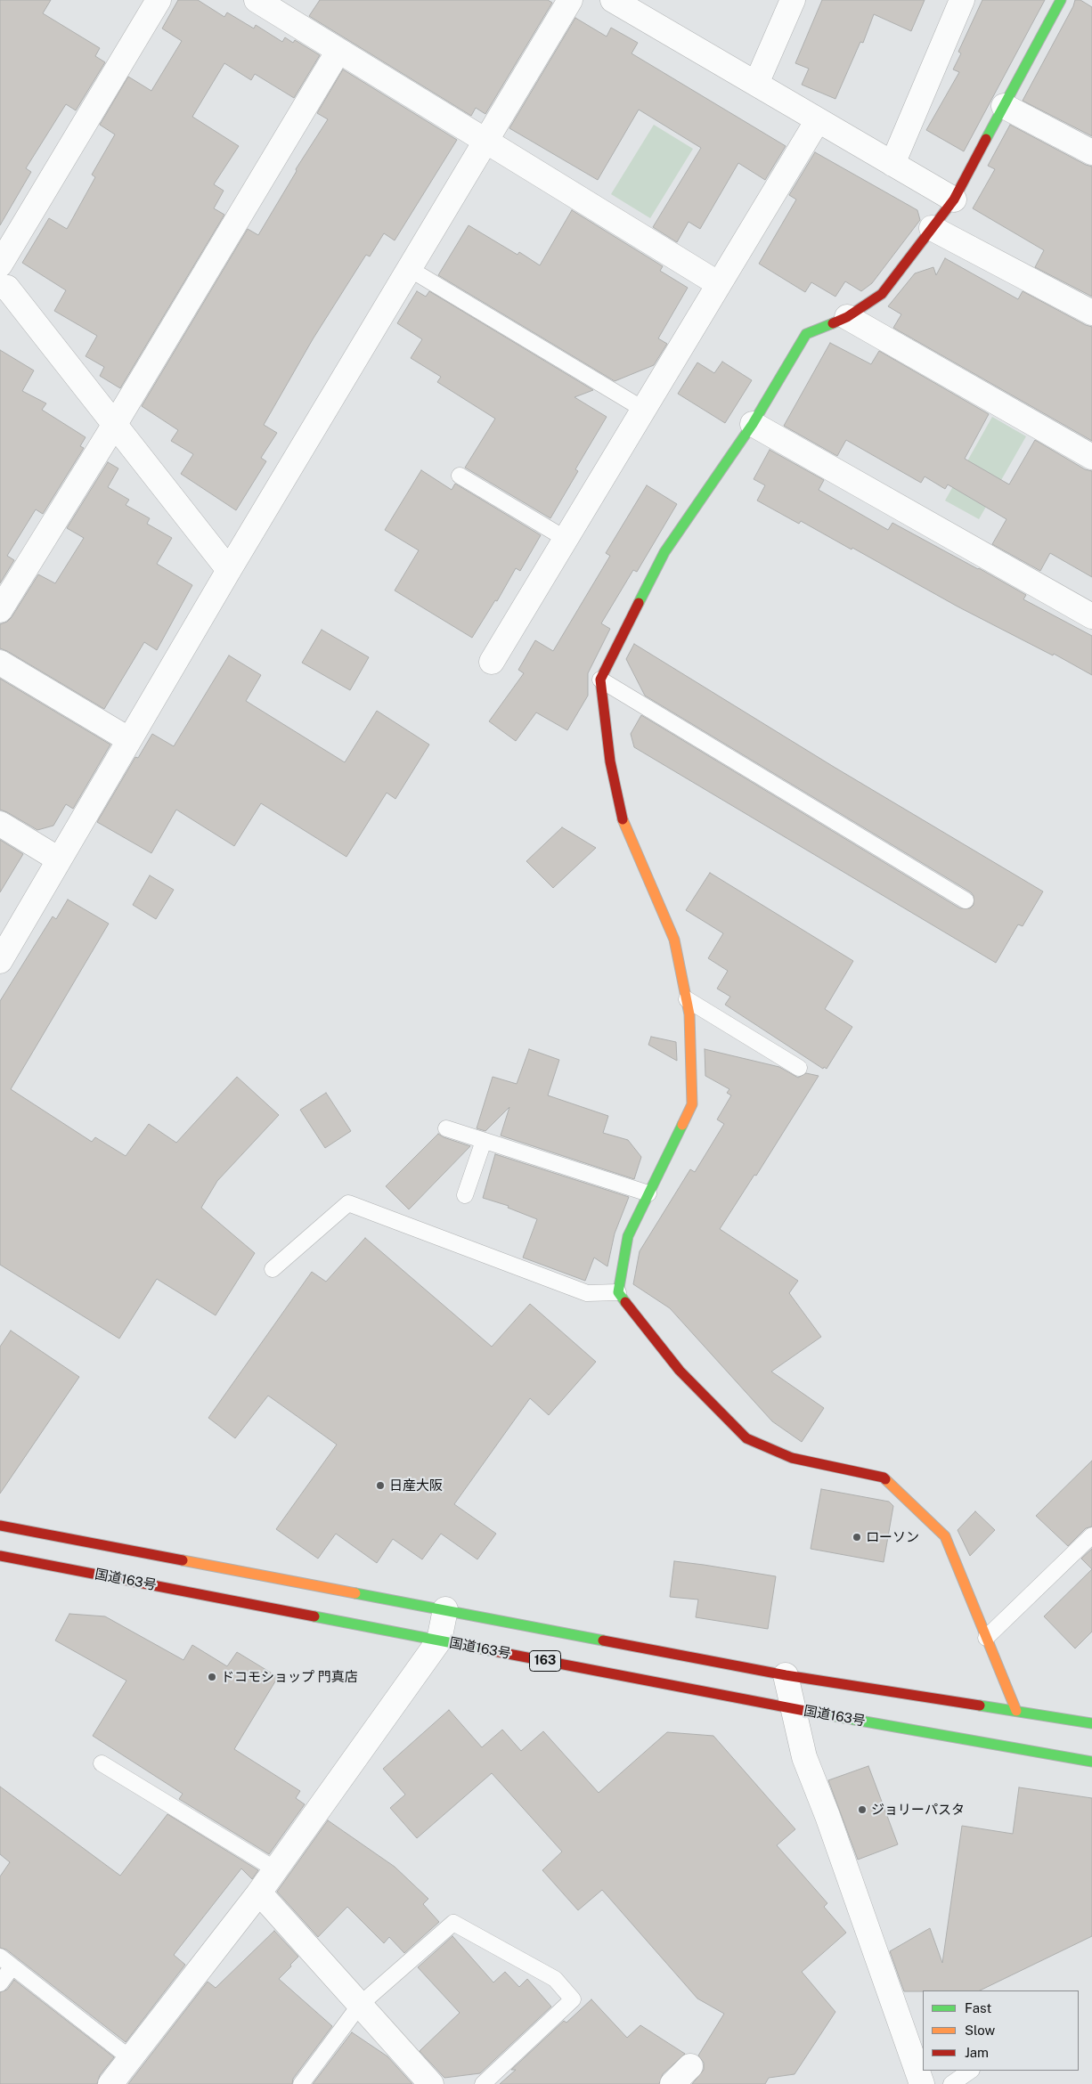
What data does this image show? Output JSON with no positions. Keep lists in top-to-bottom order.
{
  "streets": {
    "main road": ["国道163号", "163"]
  },
  "places": [
    "日産大阪",
    "ローソン",
    "ドコモショップ 門真店",
    "ジョリーパスタ"
  ],
  "legend": ["Fast", "Slow", "Jam"]
}
